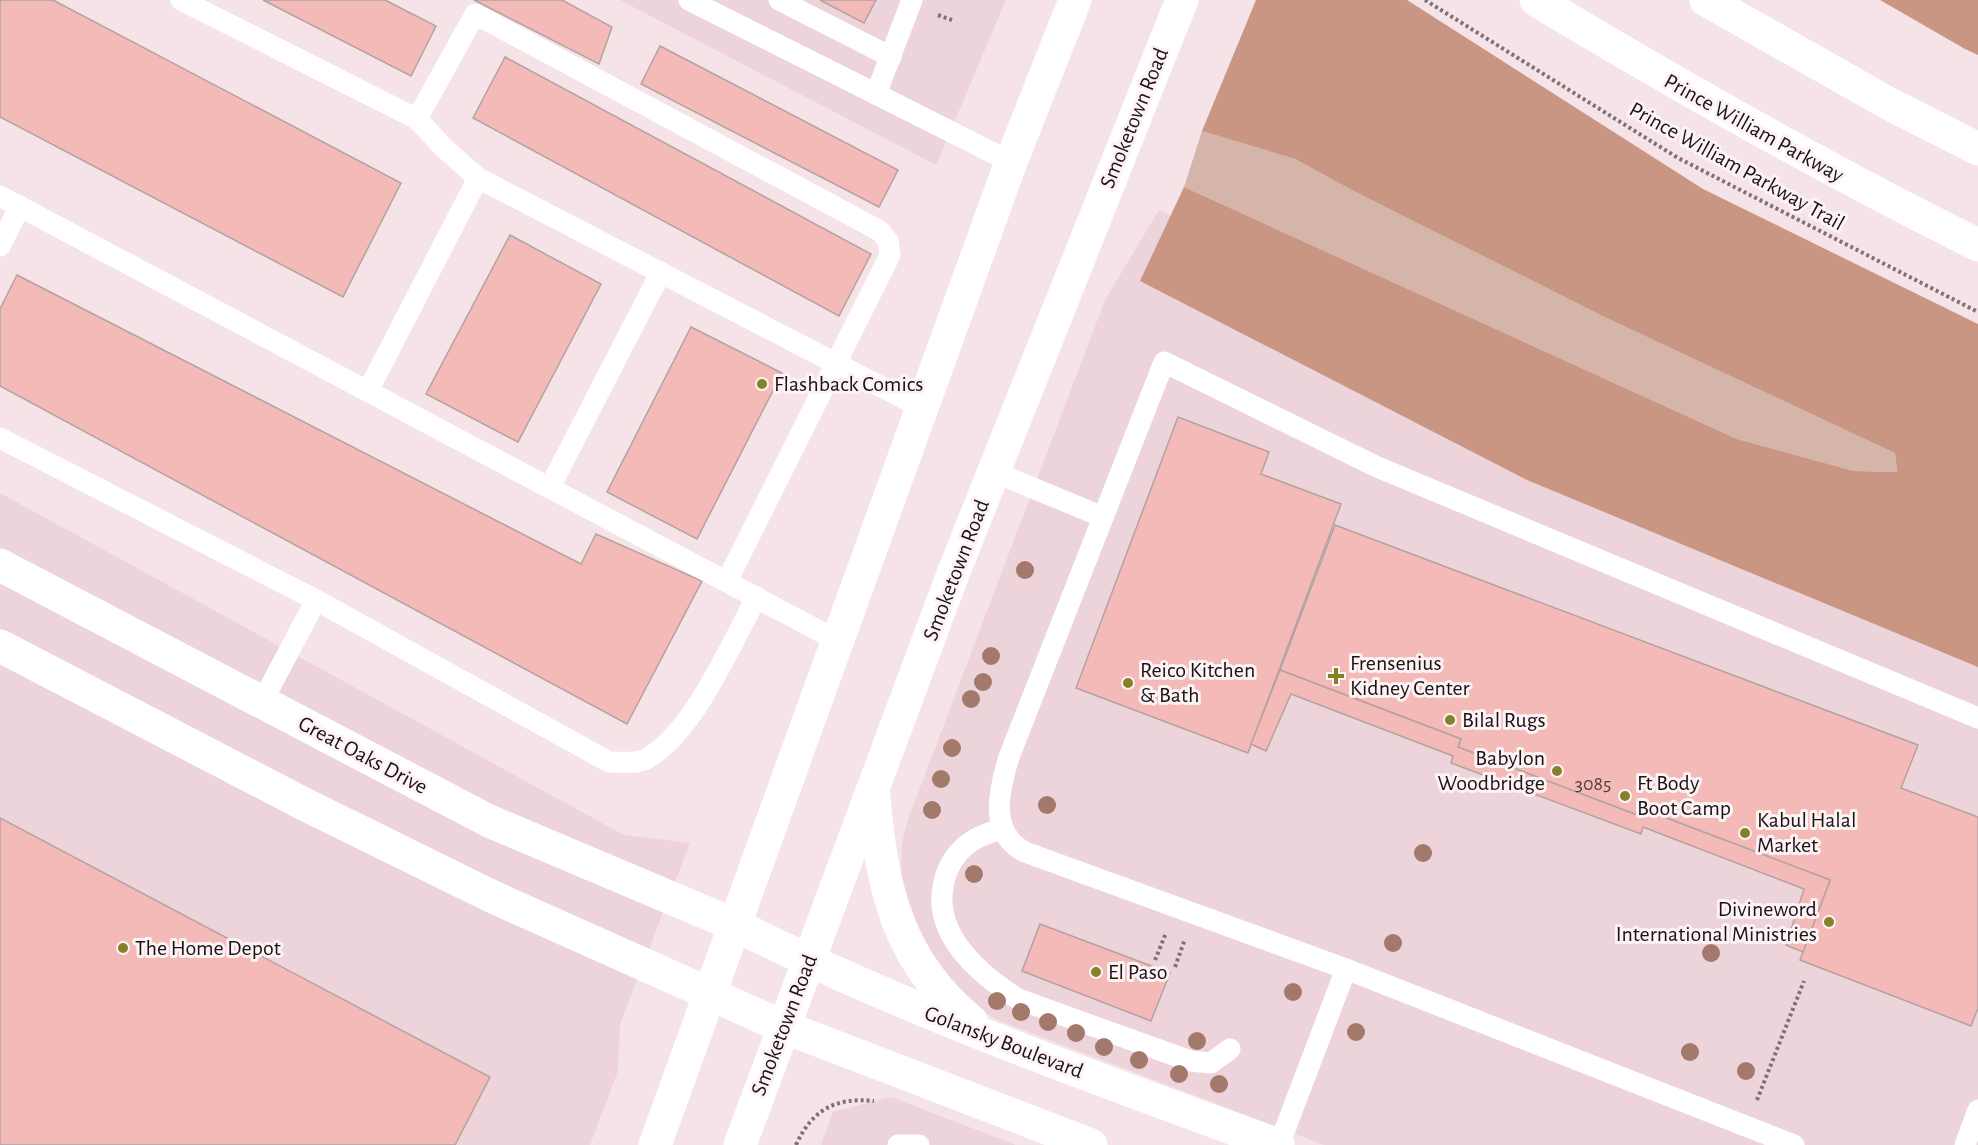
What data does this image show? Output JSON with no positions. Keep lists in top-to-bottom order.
{
  "streets": {
    "main road": [
      "Smoketown Road",
      "Prince William Parkway",
      "Great Oaks Drive",
      "Golansky Boulevard"
    ],
    "path": ["Prince William Parkway Trail"]
  },
  "crossings": [
    ["Smoketown Road", "Golansky Boulevard"],
    ["Great Oaks Drive", "Golansky Boulevard"]
  ],
  "places": {
    "other": [
      "Flashback Comics",
      "Reico Kitchen & Bath",
      "Bilal Rugs",
      "Babylon Woodbridge",
      "Ft Body Boot Camp",
      "Kabul Halal Market",
      "Divineword International Ministries",
      "The Home Depot",
      "El Paso"
    ],
    "health": ["Frensenius Kidney Center"]
  },
  "house_numbers": ["3085"]
}
